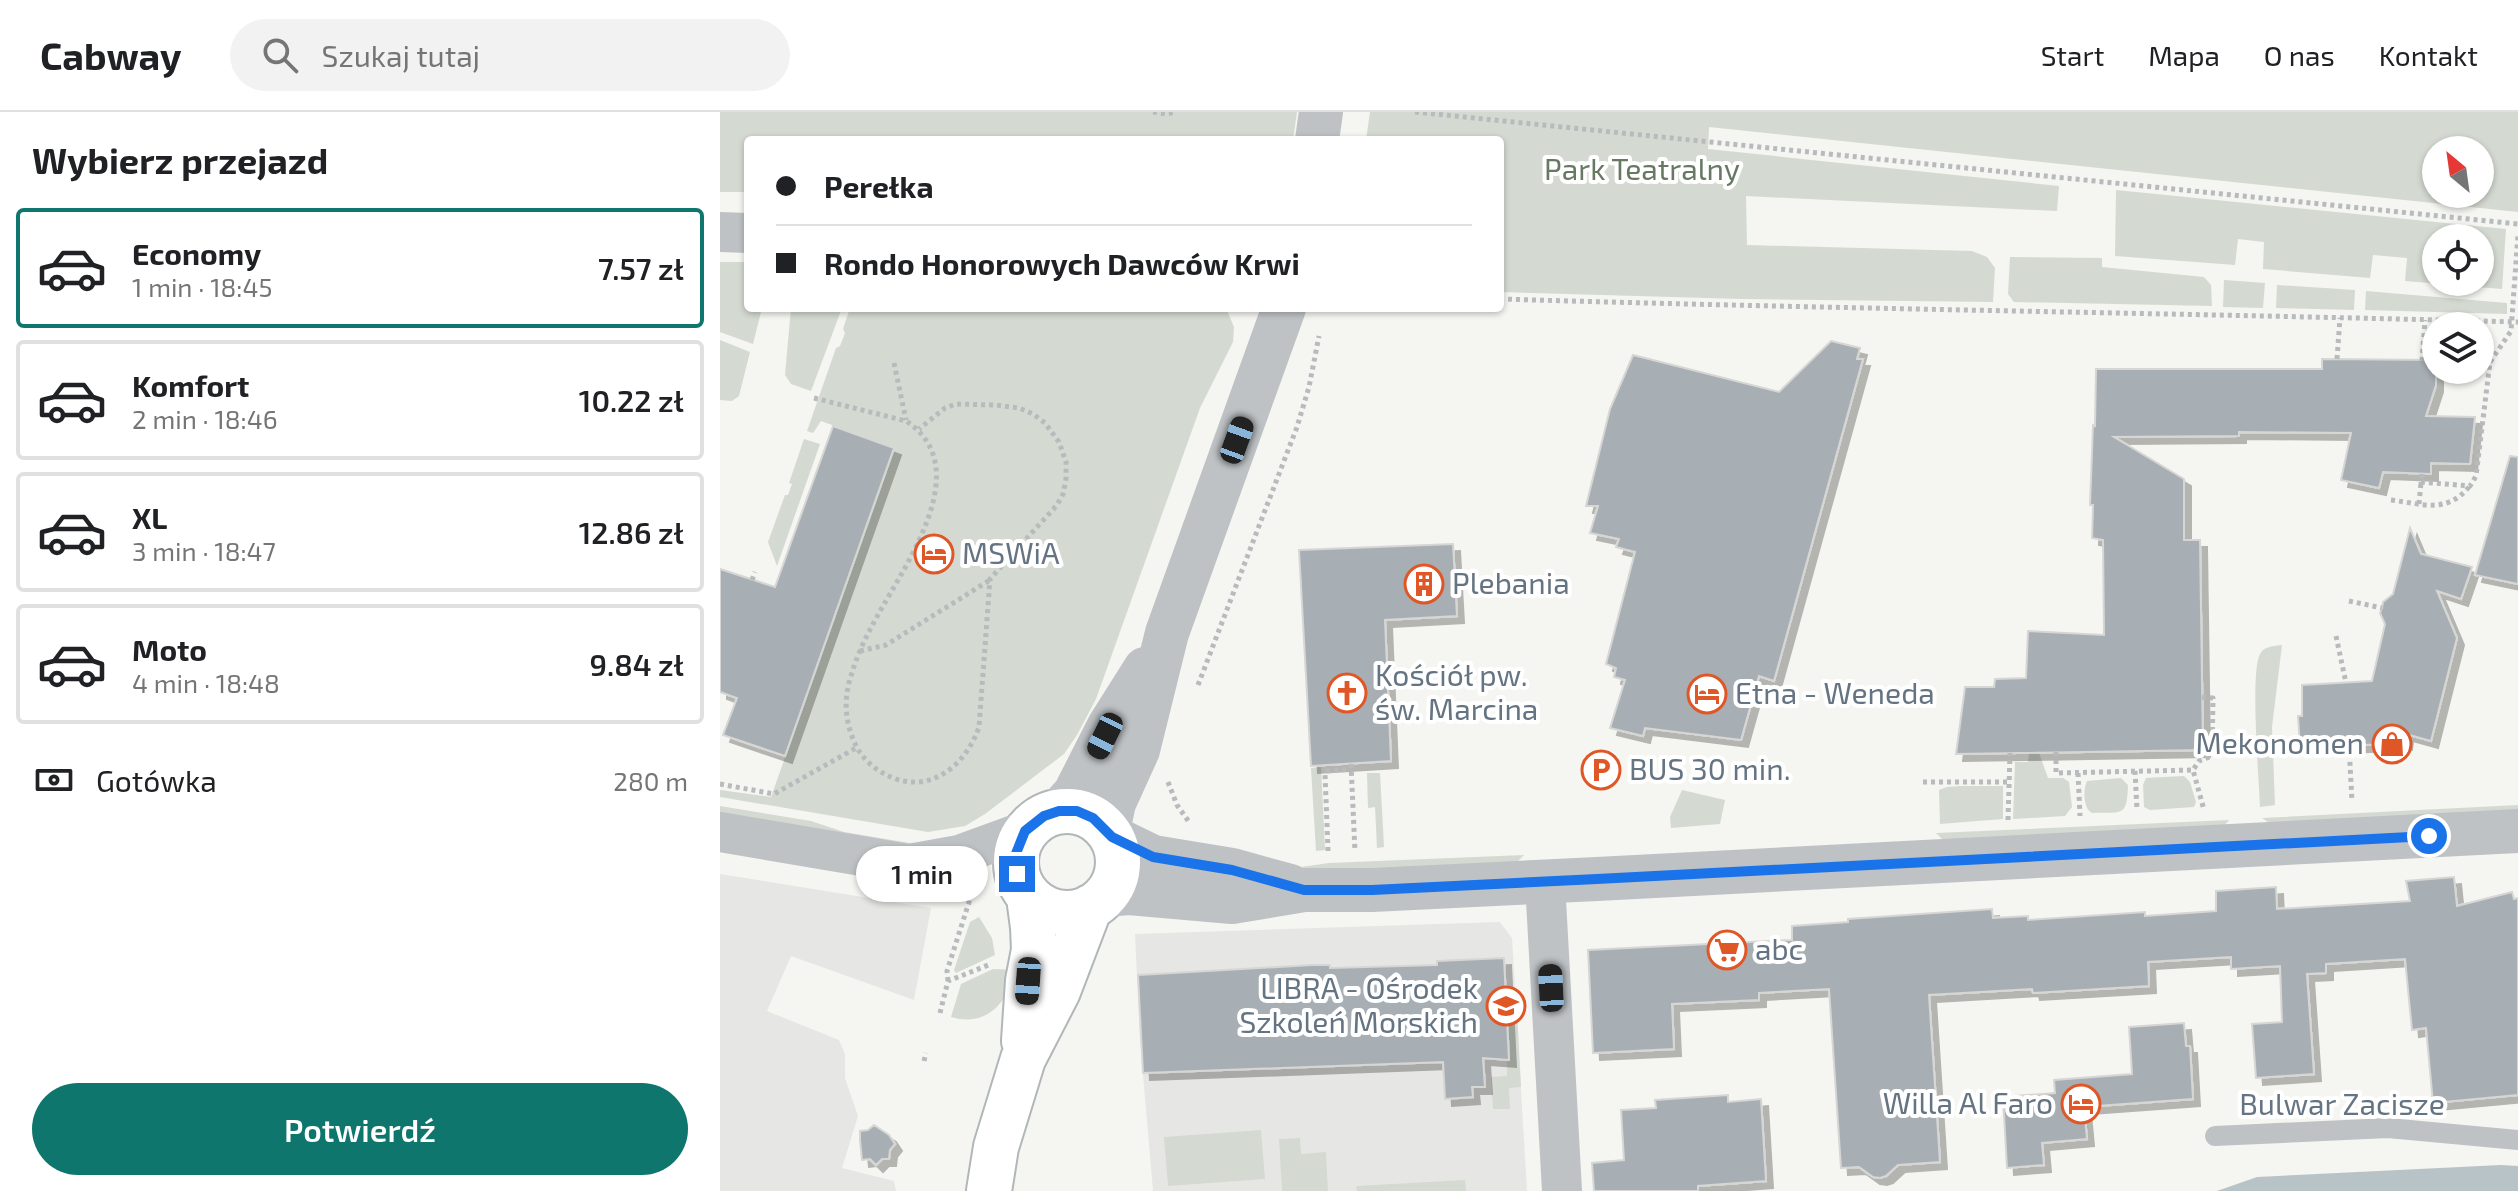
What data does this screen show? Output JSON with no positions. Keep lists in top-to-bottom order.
{
  "streets": {
    "lane": ["Bulwar Zacisze"]
  },
  "parks": ["Park Teatralny"],
  "places": {
    "hotel": ["MSWiA", "Etna - Weneda", "Willa Al Faro"],
    "building": ["Plebania"],
    "church": ["Kościół pw. św. Marcina"],
    "shop": ["Mekonomen"],
    "parking": ["BUS 30 min."],
    "supermarket": ["abc"],
    "school or university": ["LIBRA - Ośrodek Szkoleń Morskich"]
  },
  "north": "top left",
  "page": {
    "header": "Cabway",
    "search": "Szukaj tutaj",
    "nav": [
      "Start",
      "Mapa",
      "O nas",
      "Kontakt"
    ],
    "heading": "Wybierz przejazd",
    "banner": ["Perełka", "Rondo Honorowych Dawców Krwi"],
    "list": [
      {
        "name": "Economy",
        "note": "1 min · 18:45",
        "value": "7.57 zł"
      },
      {
        "name": "Komfort",
        "note": "2 min · 18:46",
        "value": "10.22 zł"
      },
      {
        "name": "XL",
        "note": "3 min · 18:47",
        "value": "12.86 zł"
      },
      {
        "name": "Moto",
        "note": "4 min · 18:48",
        "value": "9.84 zł"
      }
    ],
    "pay": ["Gotówka", "280 m"],
    "bubble": "1 min",
    "buttons": "Potwierdź"
  }
}
